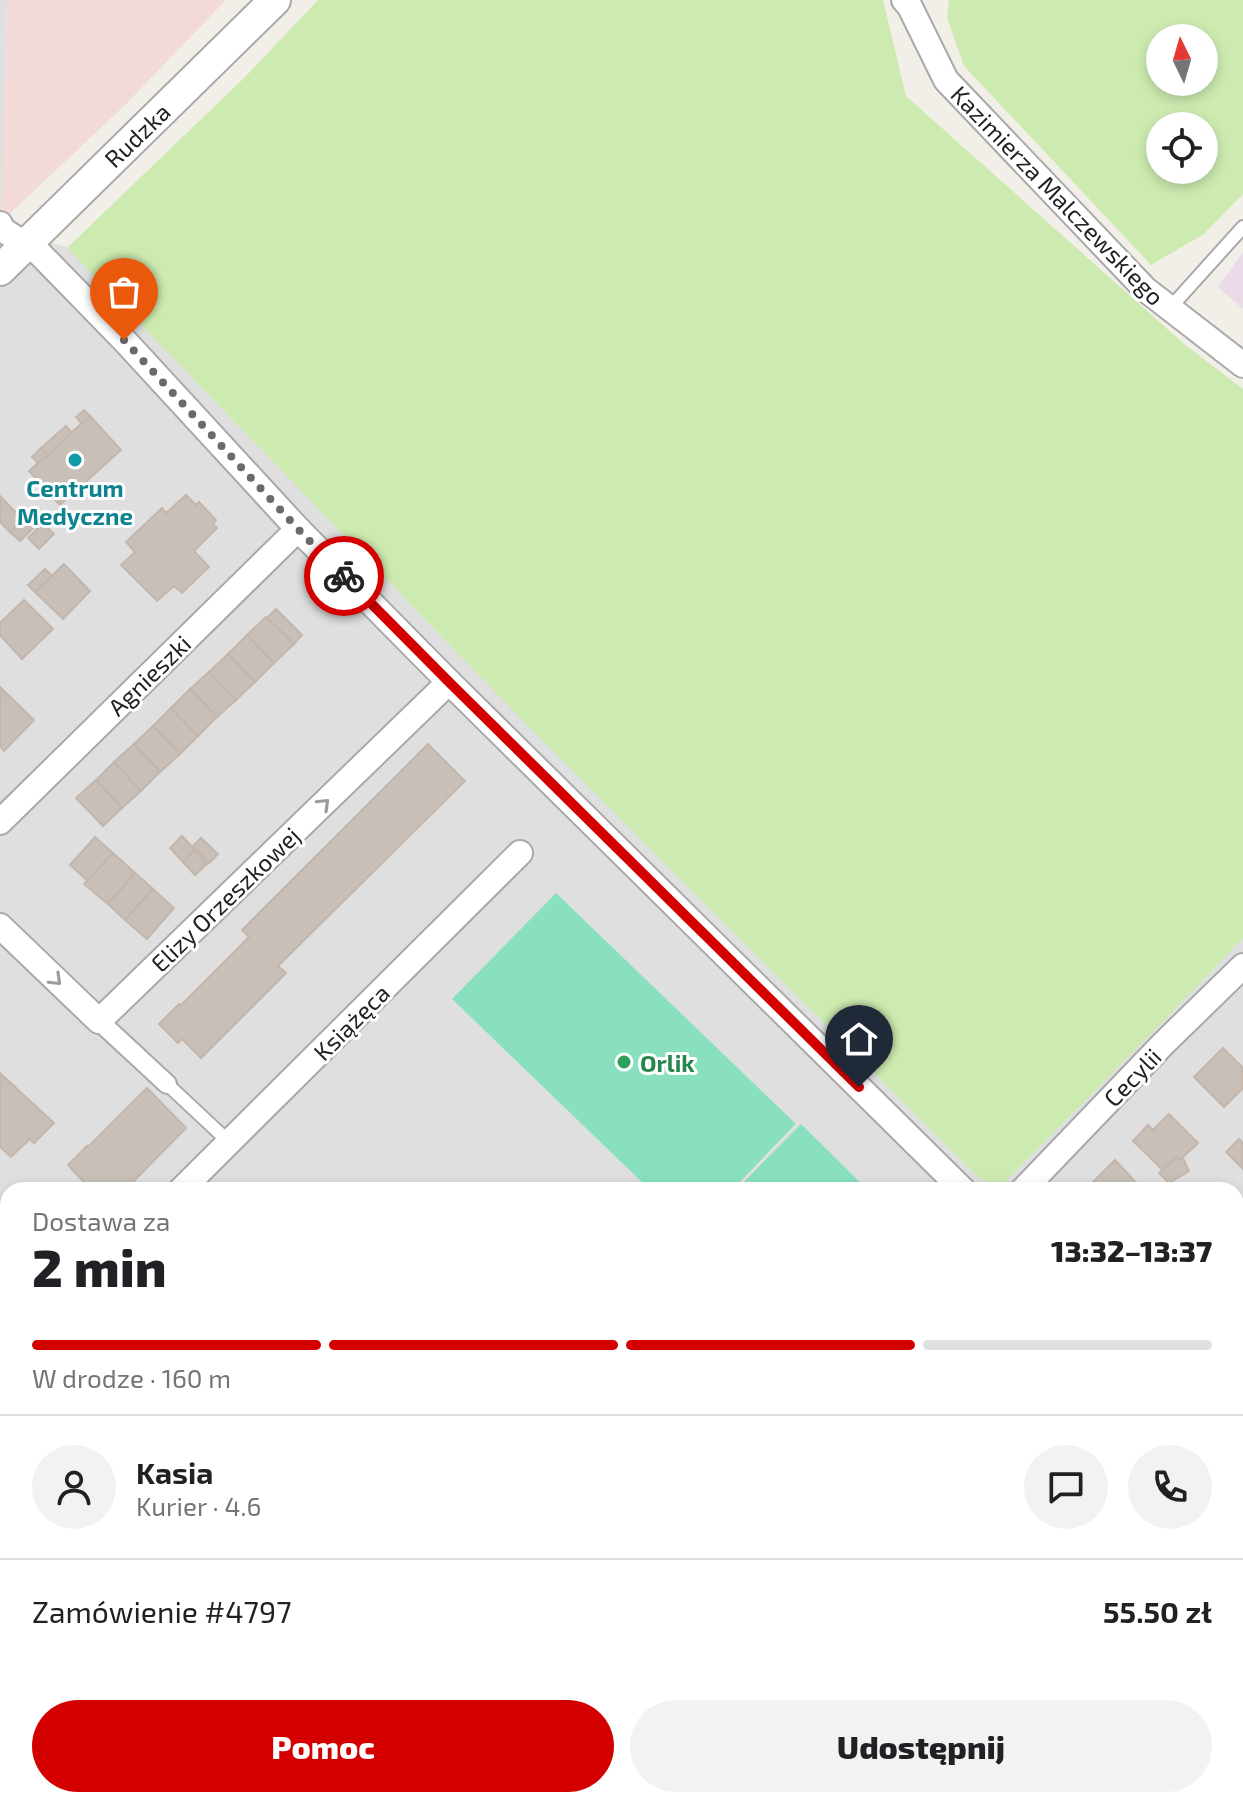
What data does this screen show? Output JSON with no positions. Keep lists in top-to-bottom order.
{
  "streets": {
    "street": [
      "Rudzka",
      "Kazimierza Malczewskiego",
      "Agnieszki",
      "Elizy Orzeszkowej",
      "Książęca",
      "Cecylii"
    ]
  },
  "one_way": ["Elizy Orzeszkowej"],
  "places": ["Centrum Medyczne", "Orlik"],
  "north": "top",
  "page": {
    "heading": ["2 min", "Dostawa za", "13:32–13:37"],
    "panel": [
      "Kasia",
      "Kurier · 4.6",
      "Zamówienie #4797",
      "55.50 zł"
    ],
    "bar": "W drodze · 160 m",
    "buttons": ["Pomoc", "Udostępnij"]
  }
}
